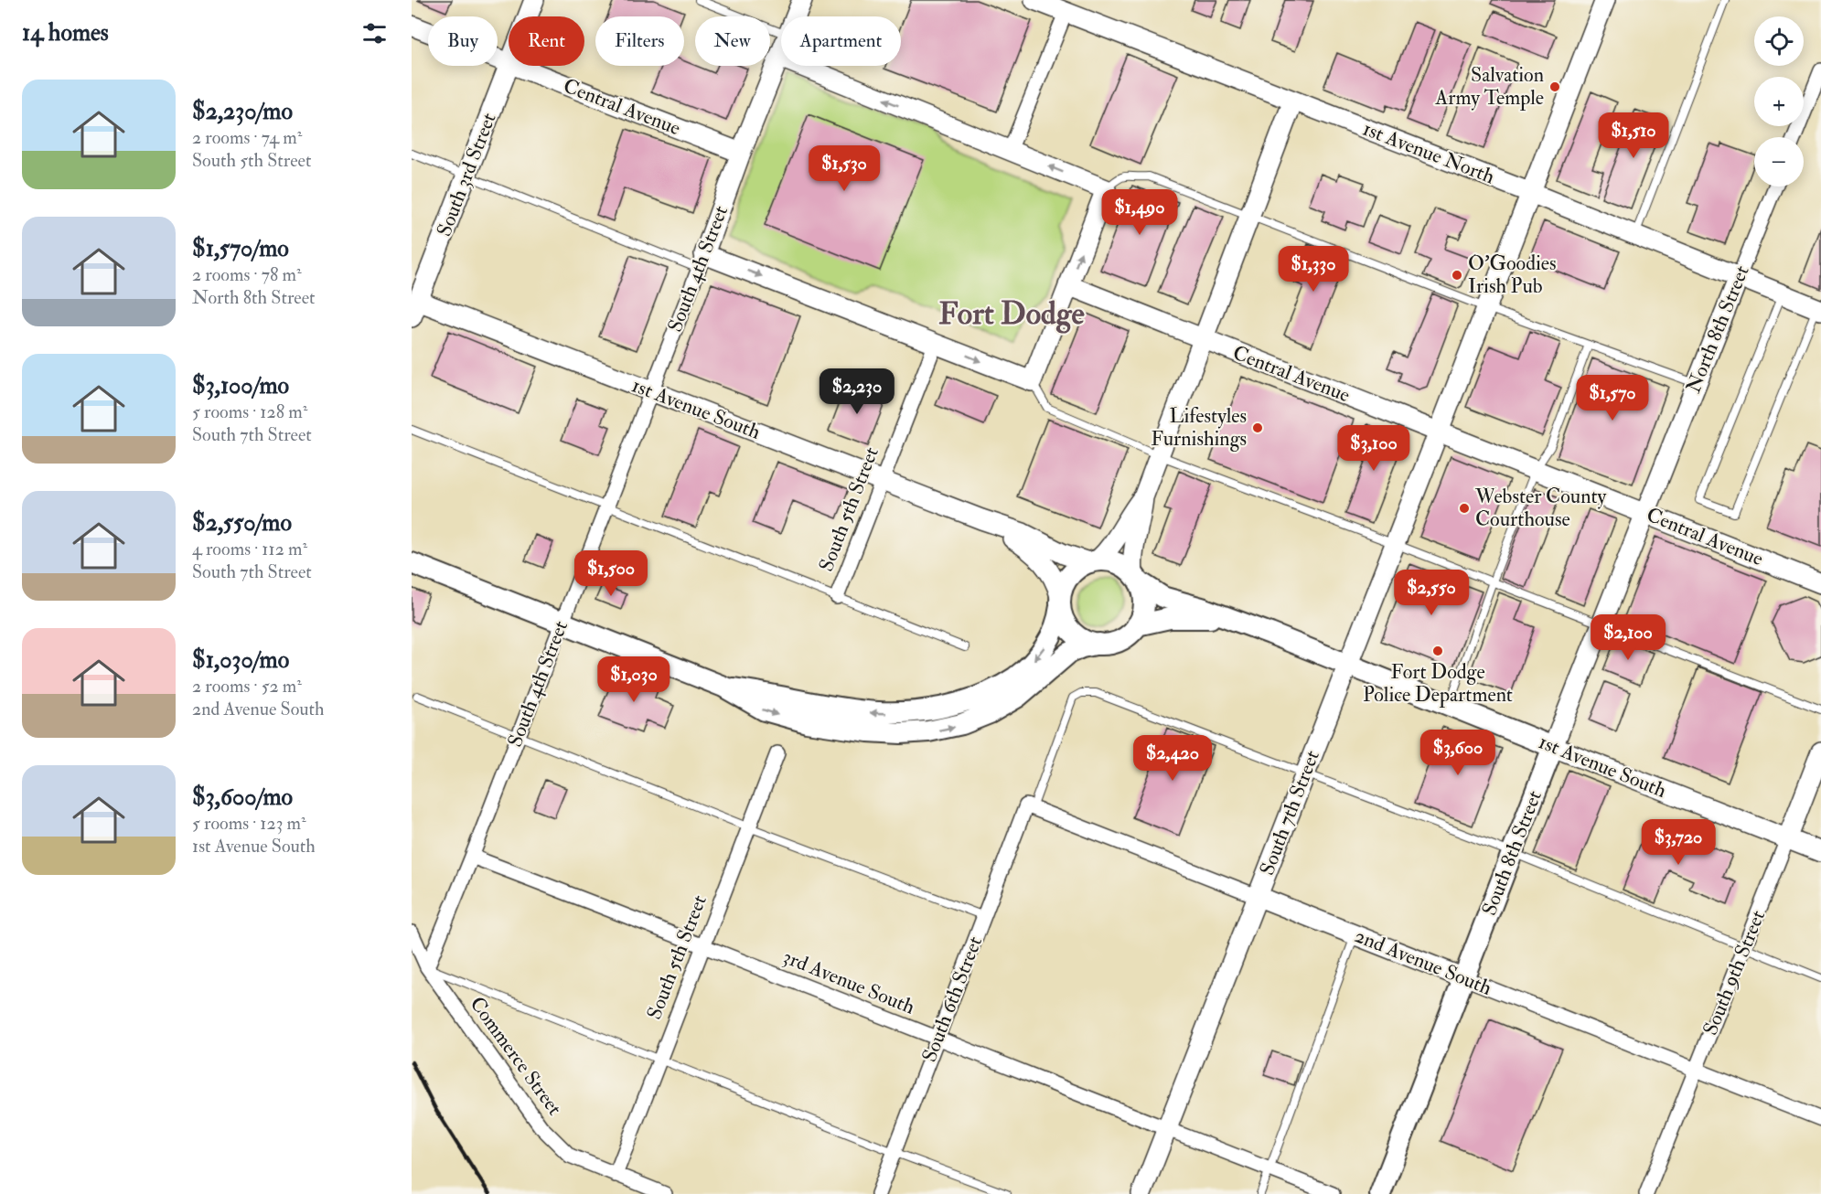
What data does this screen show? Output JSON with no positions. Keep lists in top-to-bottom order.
{
  "streets": {
    "main road": [
      "Central Avenue",
      "1st Avenue North",
      "South 3rd Street",
      "South 4th Street",
      "North 8th Street",
      "1st Avenue South",
      "South 7th Street",
      "South 8th Street",
      "2nd Avenue South",
      "South 9th Street"
    ],
    "street": [
      "South 5th Street",
      "3rd Avenue South",
      "South 6th Street",
      "Commerce Street"
    ]
  },
  "crossings": [
    ["Central Avenue", "South 4th Street"],
    ["Central Avenue", "North 8th Street"],
    ["Central Avenue", "South 7th Street"],
    ["Central Avenue", "South 8th Street"],
    ["1st Avenue North", "North 8th Street"],
    ["1st Avenue North", "South 7th Street"],
    ["South 3rd Street", "1st Avenue South"],
    ["South 4th Street", "1st Avenue South"],
    ["South 4th Street", "3rd Avenue South"],
    ["South 4th Street", "Commerce Street"],
    ["North 8th Street", "South 8th Street"],
    ["1st Avenue South", "South 5th Street"],
    ["1st Avenue South", "South 7th Street"],
    ["1st Avenue South", "South 8th Street"],
    ["1st Avenue South", "South 9th Street"],
    ["South 5th Street", "3rd Avenue South"],
    ["South 5th Street", "Commerce Street"],
    ["South 7th Street", "2nd Avenue South"],
    ["South 7th Street", "3rd Avenue South"],
    ["South 8th Street", "2nd Avenue South"],
    ["2nd Avenue South", "South 9th Street"],
    ["2nd Avenue South", "South 6th Street"],
    ["3rd Avenue South", "South 6th Street"]
  ],
  "districts": ["Fort Dodge"],
  "places": [
    "Salvation Army Temple",
    "O'Goodies Irish Pub",
    "Lifestyles Furnishings",
    "Webster County Courthouse",
    "Fort Dodge Police Department"
  ],
  "page": {
    "heading": "14 homes",
    "map_buttons": ["+", "−"],
    "chip": [
      "Buy",
      "Rent",
      "Filters",
      "New",
      "Apartment"
    ],
    "list": [
      {
        "name": "$2,230/mo",
        "note": "2 rooms · 74 m² · South 5th Street"
      },
      {
        "name": "$1,570/mo",
        "note": "2 rooms · 78 m² · North 8th Street"
      },
      {
        "name": "$3,100/mo",
        "note": "5 rooms · 128 m² · South 7th Street"
      },
      {
        "name": "$2,550/mo",
        "note": "4 rooms · 112 m² · South 7th Street"
      },
      {
        "name": "$1,030/mo",
        "note": "2 rooms · 52 m² · 2nd Avenue South"
      },
      {
        "name": "$3,600/mo",
        "note": "5 rooms · 123 m² · 1st Avenue South"
      }
    ],
    "price": [
      "$1,510",
      "$1,530",
      "$1,490",
      "$1,330",
      "$2,230",
      "$1,570",
      "$3,100",
      "$1,500",
      "$2,550",
      "$2,100",
      "$1,030",
      "$3,600",
      "$2,420",
      "$3,720"
    ]
  }
}
